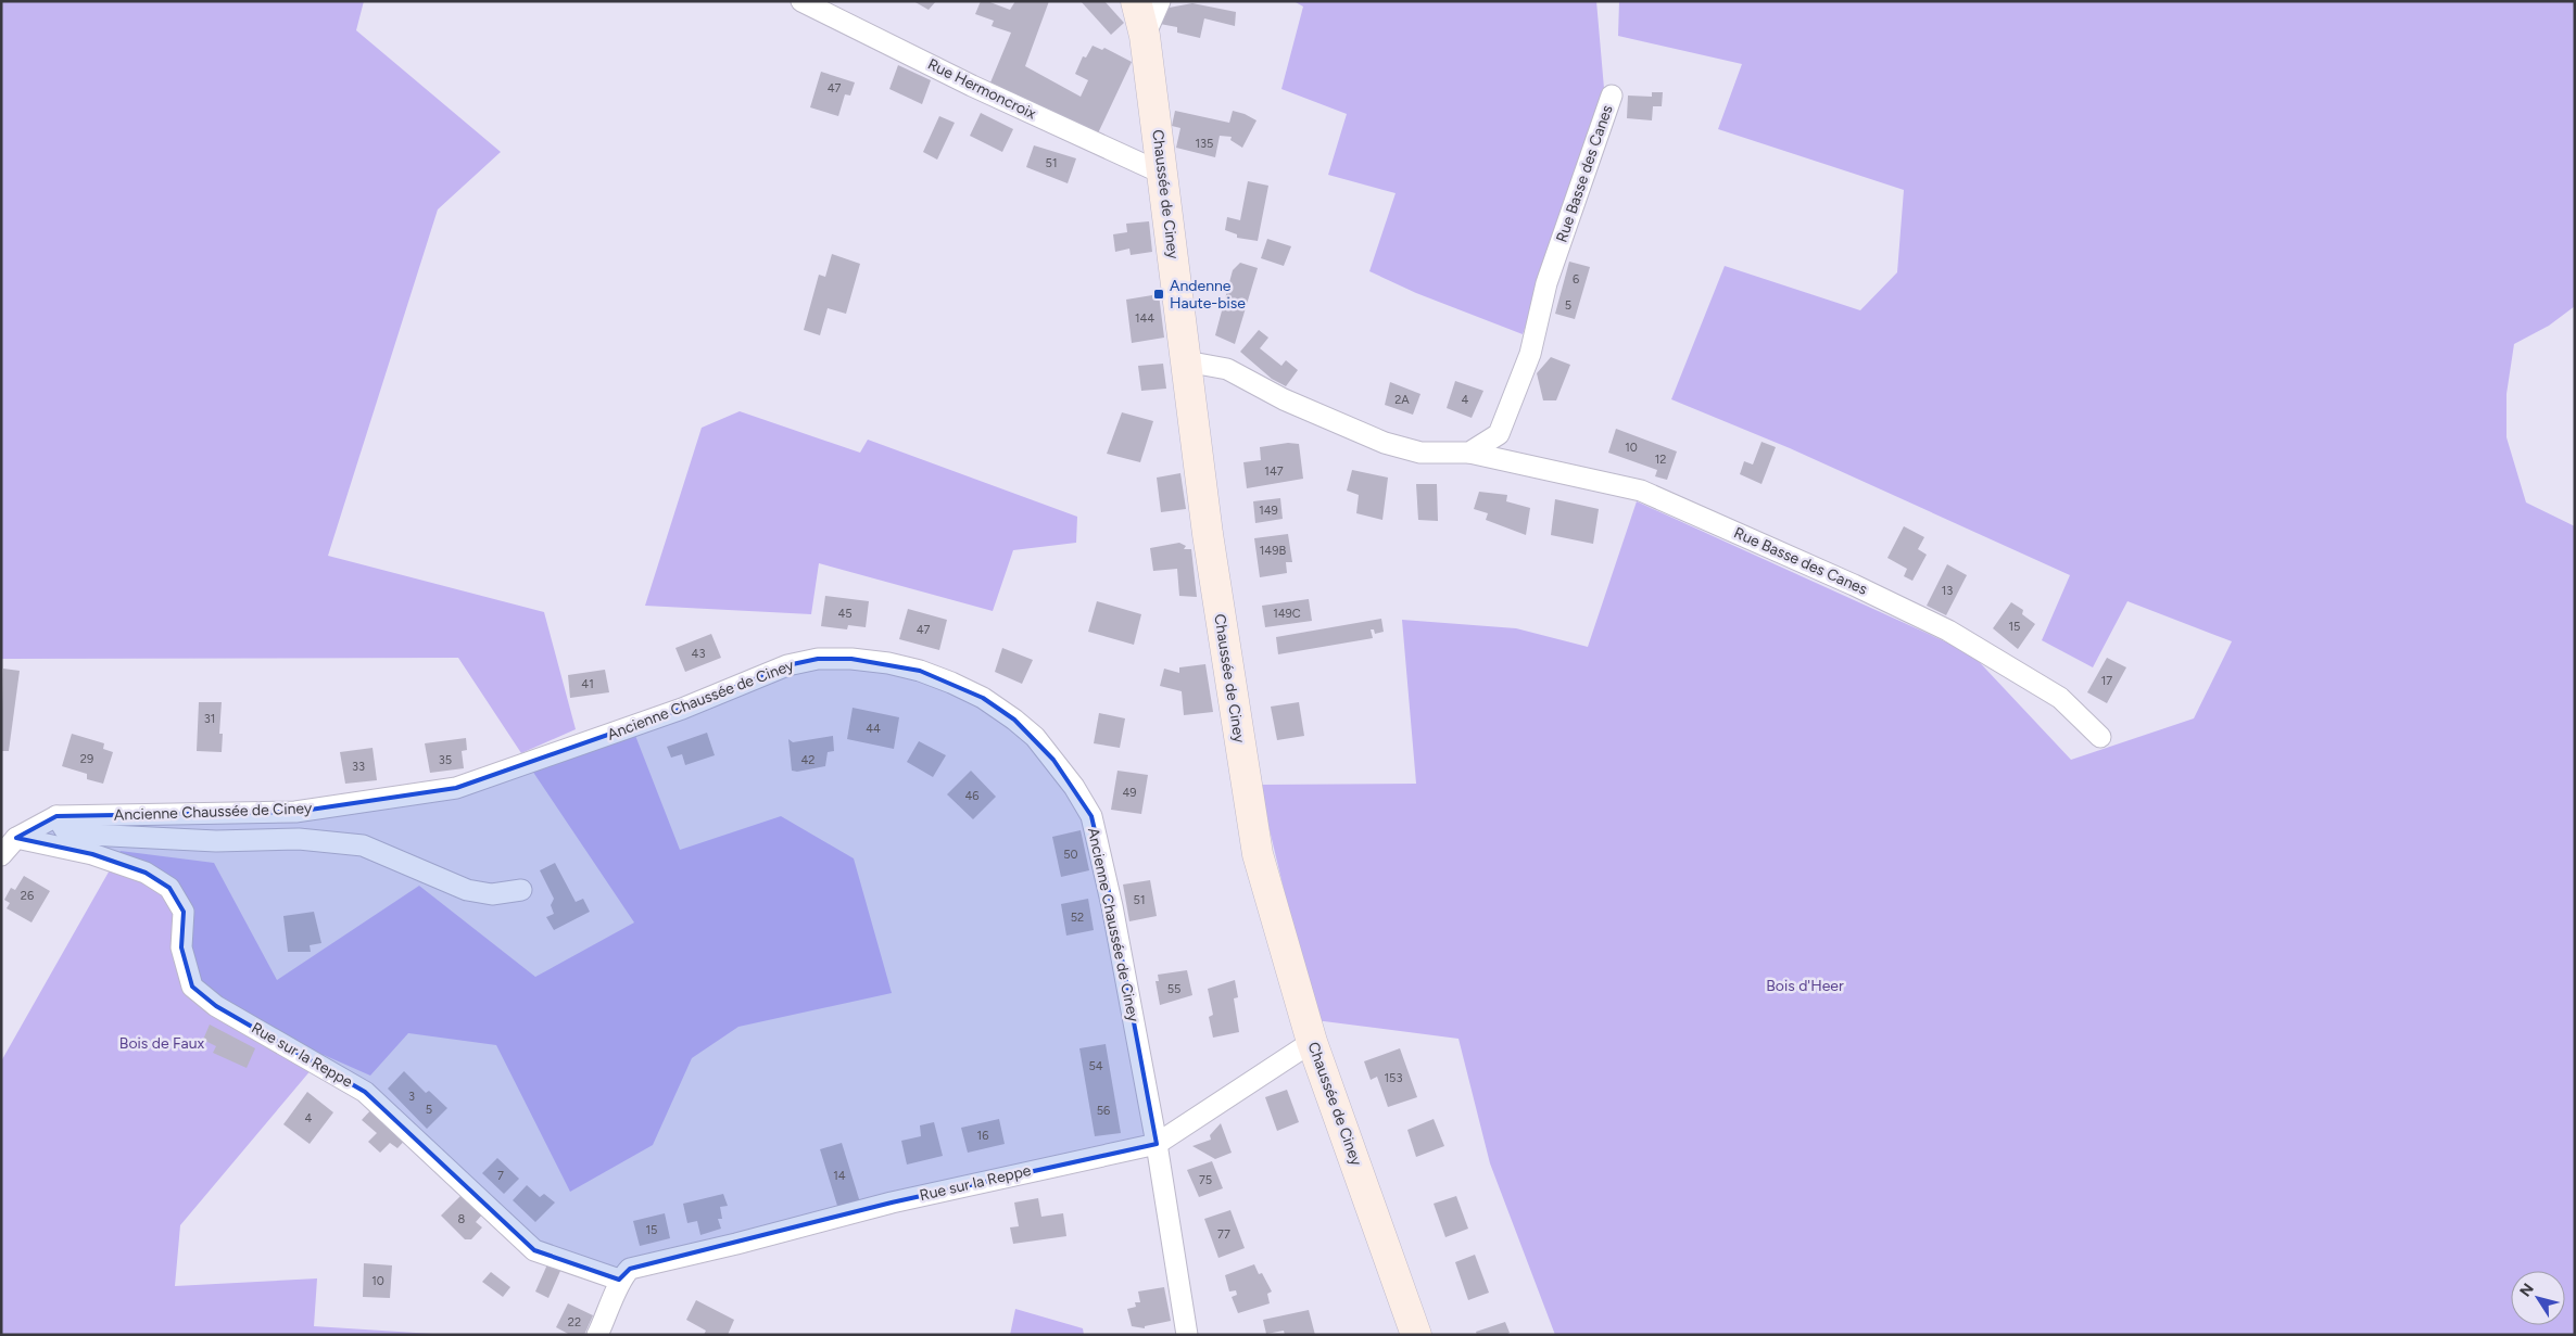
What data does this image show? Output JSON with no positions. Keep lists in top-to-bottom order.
{
  "streets": {
    "main road": ["Chaussée de Ciney"],
    "street": [
      "Rue Hermoncroix",
      "Rue Basse des Canes",
      "Ancienne Chaussée de Ciney",
      "Rue sur la Reppe"
    ]
  },
  "crossings": [
    ["Rue Hermoncroix", "Chaussée de Ciney"],
    ["Rue Basse des Canes", "Chaussée de Ciney"],
    ["Chaussée de Ciney", "Rue sur la Reppe"],
    ["Ancienne Chaussée de Ciney", "Rue sur la Reppe"]
  ],
  "parks": ["Bois d'Heer", "Bois de Faux"],
  "places": {
    "transit": ["Andenne Haute-bise"]
  },
  "house_numbers": [
    "47",
    "135",
    "51",
    "6",
    "5",
    "144",
    "2A",
    "4",
    "10",
    "12",
    "147",
    "149",
    "149B",
    "13",
    "45",
    "149C",
    "15",
    "47",
    "43",
    "17",
    "41",
    "31",
    "44",
    "29",
    "35",
    "42",
    "33",
    "49",
    "46",
    "50",
    "26",
    "51",
    "52",
    "55",
    "54",
    "153",
    "3",
    "5",
    "56",
    "4",
    "16",
    "7",
    "14",
    "75",
    "8",
    "15",
    "77",
    "10",
    "22"
  ],
  "north": "top left"
}
